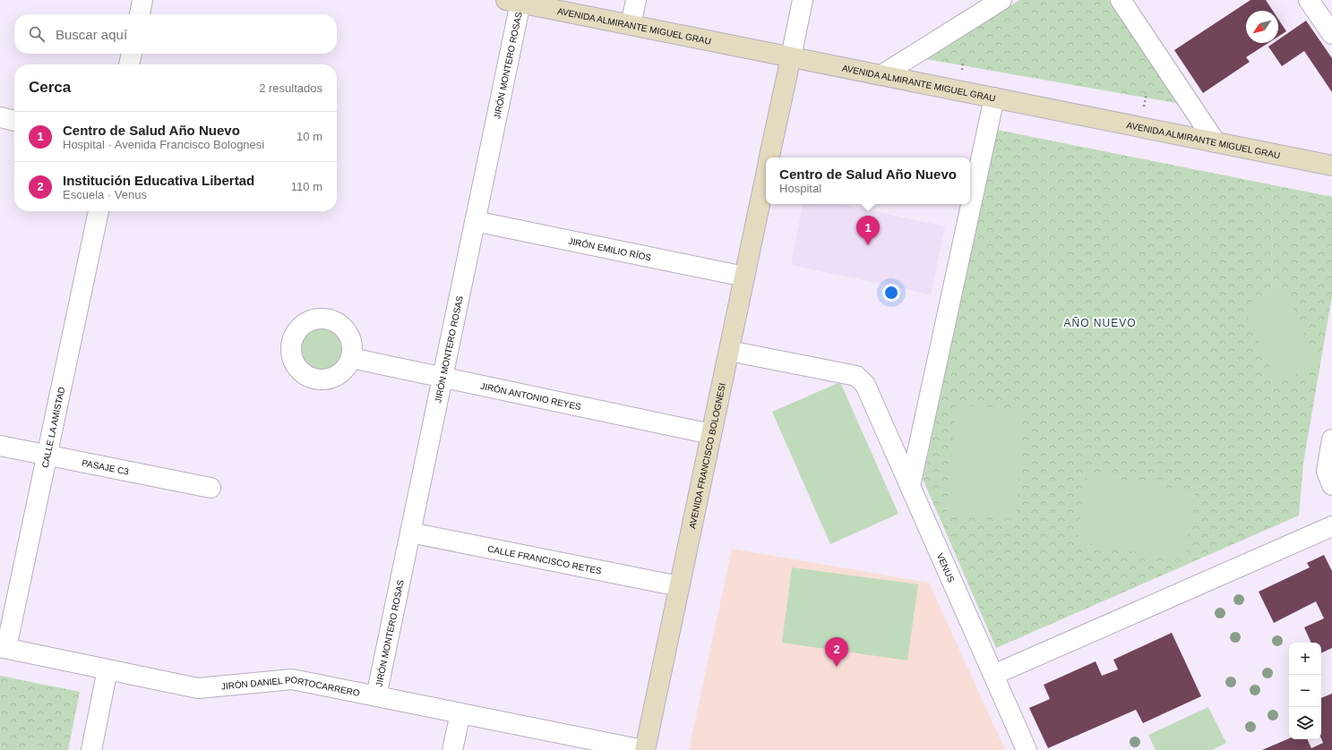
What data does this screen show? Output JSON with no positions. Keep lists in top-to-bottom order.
{
  "streets": {
    "street": [
      "AVENIDA ALMIRANTE MIGUEL GRAU",
      "JIRÓN MONTERO ROSAS",
      "JIRÓN EMILIO RÍOS",
      "JIRÓN ANTONIO REYES",
      "CALLE LA AMISTAD",
      "AVENIDA FRANCISCO BOLOGNESI",
      "PASAJE C3",
      "CALLE FRANCISCO RETES",
      "VENUS",
      "JIRÓN DANIEL PORTOCARRERO"
    ]
  },
  "crossings": [
    ["AVENIDA ALMIRANTE MIGUEL GRAU", "JIRÓN MONTERO ROSAS"],
    ["AVENIDA ALMIRANTE MIGUEL GRAU", "AVENIDA FRANCISCO BOLOGNESI"],
    ["JIRÓN MONTERO ROSAS", "JIRÓN EMILIO RÍOS"],
    ["JIRÓN MONTERO ROSAS", "JIRÓN ANTONIO REYES"],
    ["JIRÓN MONTERO ROSAS", "CALLE FRANCISCO RETES"],
    ["JIRÓN MONTERO ROSAS", "JIRÓN DANIEL PORTOCARRERO"],
    ["JIRÓN EMILIO RÍOS", "AVENIDA FRANCISCO BOLOGNESI"],
    ["JIRÓN ANTONIO REYES", "AVENIDA FRANCISCO BOLOGNESI"],
    ["CALLE LA AMISTAD", "PASAJE C3"],
    ["CALLE LA AMISTAD", "JIRÓN DANIEL PORTOCARRERO"],
    ["AVENIDA FRANCISCO BOLOGNESI", "CALLE FRANCISCO RETES"],
    ["AVENIDA FRANCISCO BOLOGNESI", "VENUS"],
    ["AVENIDA FRANCISCO BOLOGNESI", "JIRÓN DANIEL PORTOCARRERO"]
  ],
  "districts": ["AÑO NUEVO"],
  "north": "bottom left",
  "page": {
    "search": "Buscar aquí",
    "heading": ["Cerca", "2 resultados"],
    "list": [
      {
        "mark": "1",
        "name": "Centro de Salud Año Nuevo",
        "note": "Hospital · Avenida Francisco Bolognesi",
        "value": "10 m"
      },
      {
        "mark": "2",
        "name": "Institución Educativa Libertad",
        "note": "Escuela · Venus",
        "value": "110 m"
      }
    ],
    "popup": ["Centro de Salud Año Nuevo", "Hospital"],
    "pins": ["1", "2"],
    "map_buttons": ["+", "−"]
  }
}
